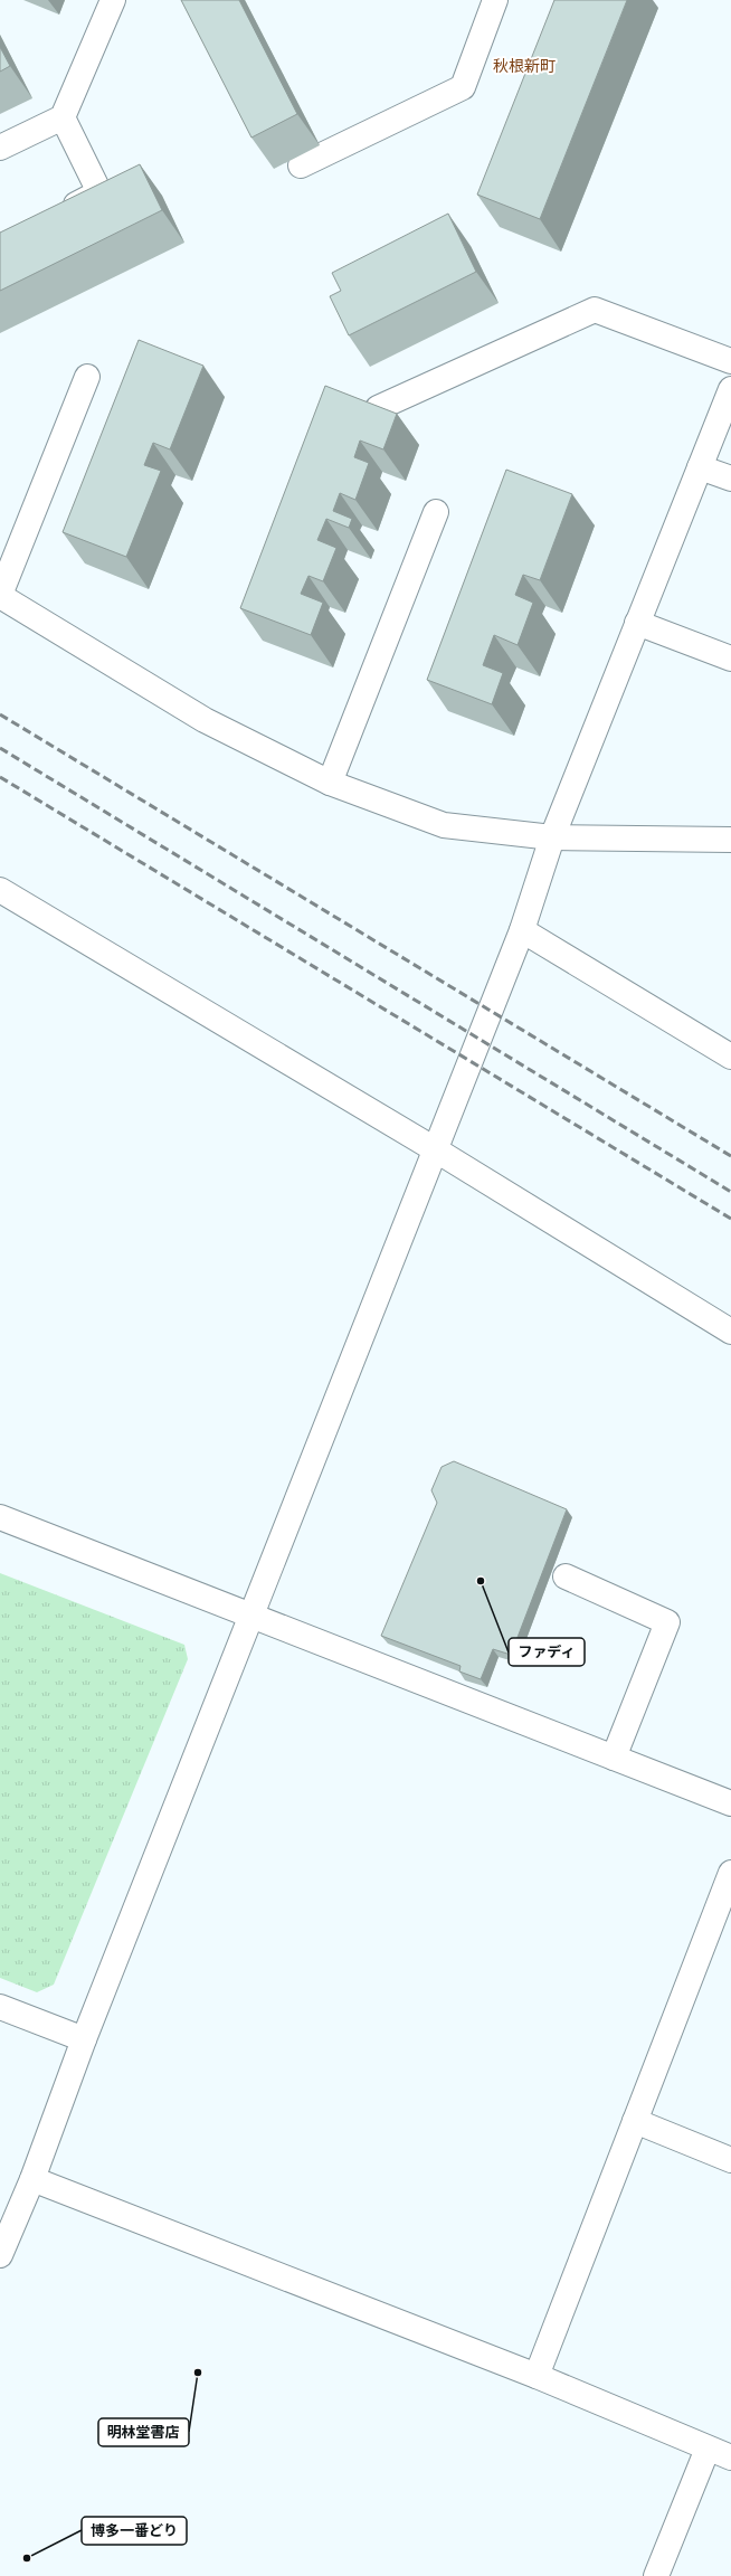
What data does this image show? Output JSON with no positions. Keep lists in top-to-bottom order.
{
  "districts": ["秋根新町"],
  "places": ["ファディ", "明林堂書店", "博多一番どり"]
}
